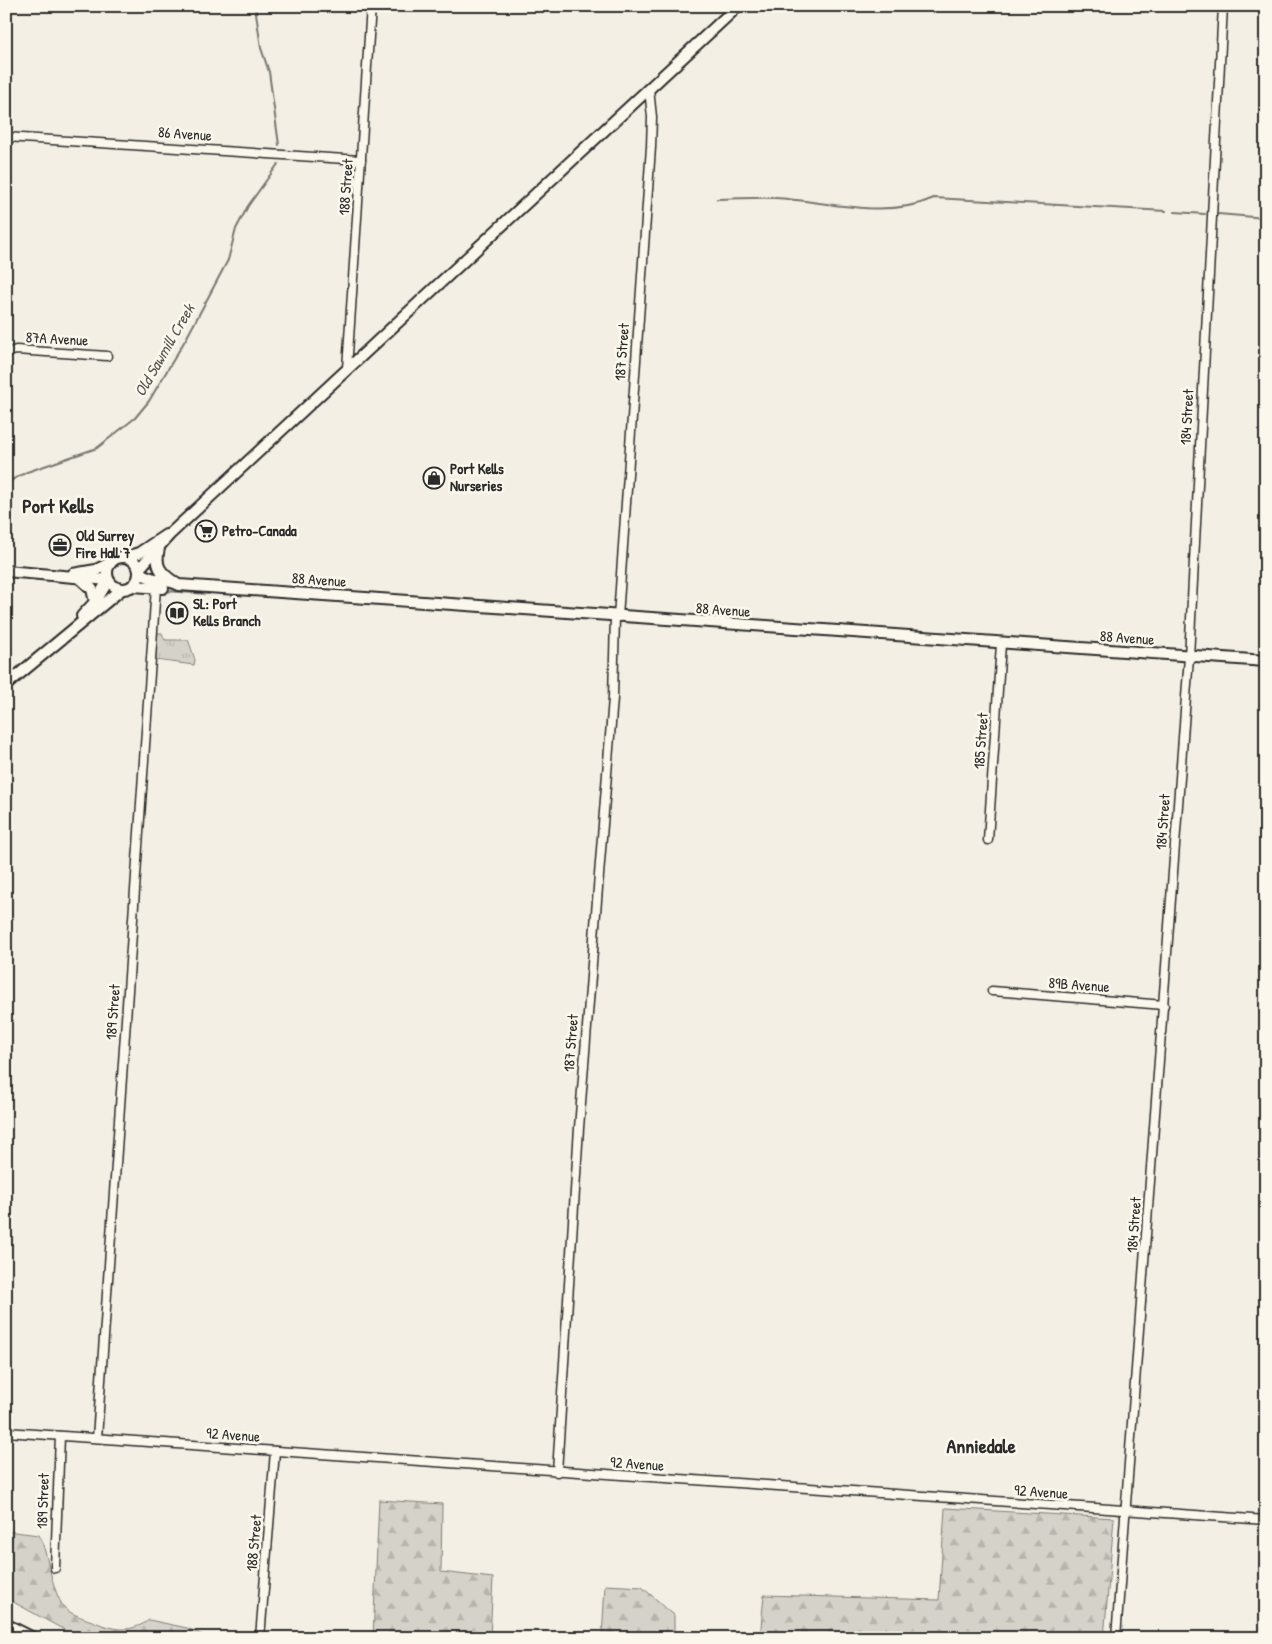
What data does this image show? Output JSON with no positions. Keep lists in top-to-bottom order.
{
  "streets": {
    "main road": ["88 Avenue"],
    "street": [
      "86 Avenue",
      "188 Street",
      "87A Avenue",
      "187 Street",
      "184 Street",
      "185 Street",
      "89B Avenue",
      "189 Street",
      "92 Avenue"
    ]
  },
  "crossings": [
    ["86 Avenue", "188 Street"],
    ["188 Street", "92 Avenue"],
    ["187 Street", "88 Avenue"],
    ["187 Street", "92 Avenue"],
    ["184 Street", "88 Avenue"],
    ["184 Street", "89B Avenue"],
    ["184 Street", "92 Avenue"],
    ["88 Avenue", "185 Street"],
    ["88 Avenue", "189 Street"],
    ["189 Street", "92 Avenue"]
  ],
  "districts": ["Port Kells", "Anniedale"],
  "water": ["Old Sawmill Creek"],
  "places": {
    "shop": ["Port Kells Nurseries"],
    "supermarket": ["Petro-Canada"],
    "office": ["Old Surrey Fire Hall 7"],
    "library": ["SL: Port Kells Branch"]
  }
}
